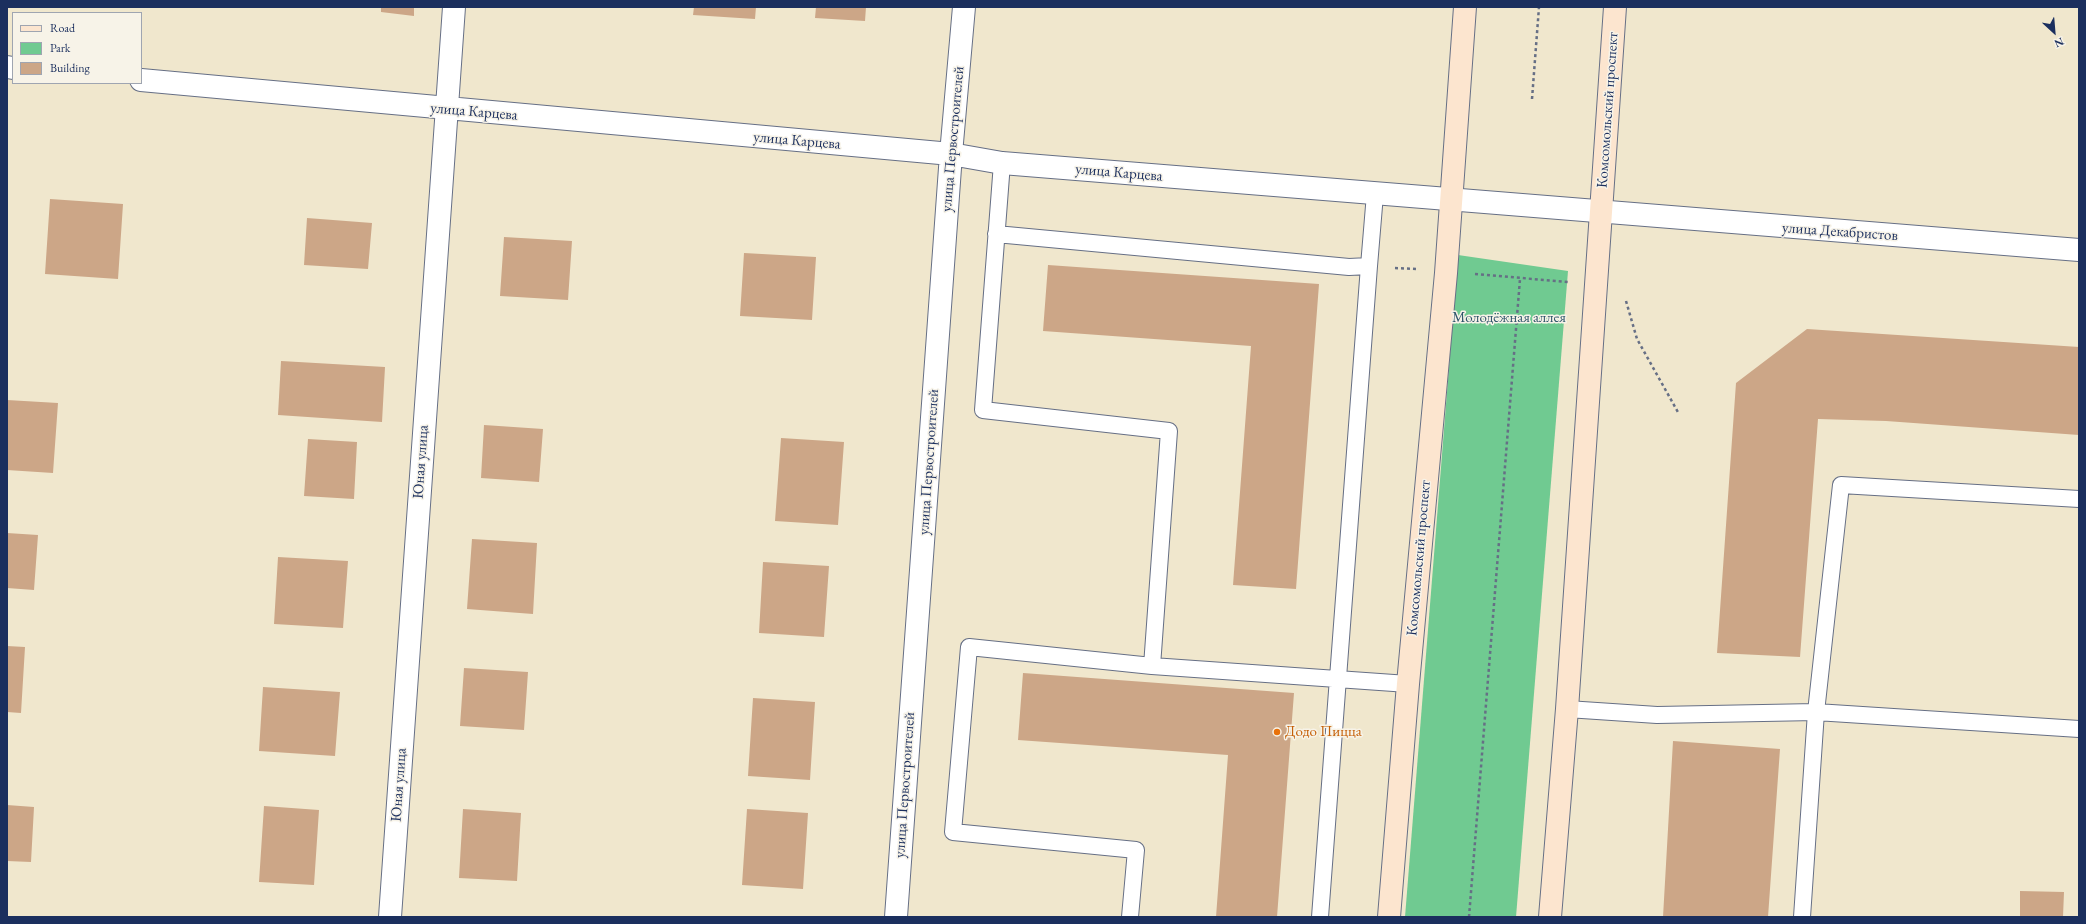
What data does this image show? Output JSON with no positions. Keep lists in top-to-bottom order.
{
  "streets": {
    "main road": ["Комсомольский проспект"],
    "street": [
      "улица Карцева",
      "улица Первостроителей",
      "улица Декабристов",
      "Юная улица"
    ]
  },
  "crossings": [
    ["Комсомольский проспект", "улица Карцева"],
    ["Комсомольский проспект", "улица Декабристов"],
    ["улица Карцева", "улица Первостроителей"],
    ["улица Карцева", "Юная улица"]
  ],
  "parks": ["Молодёжная аллея"],
  "places": ["Додо Пицца"],
  "legend": ["Road", "Park", "Building"],
  "north": "bottom right"
}
